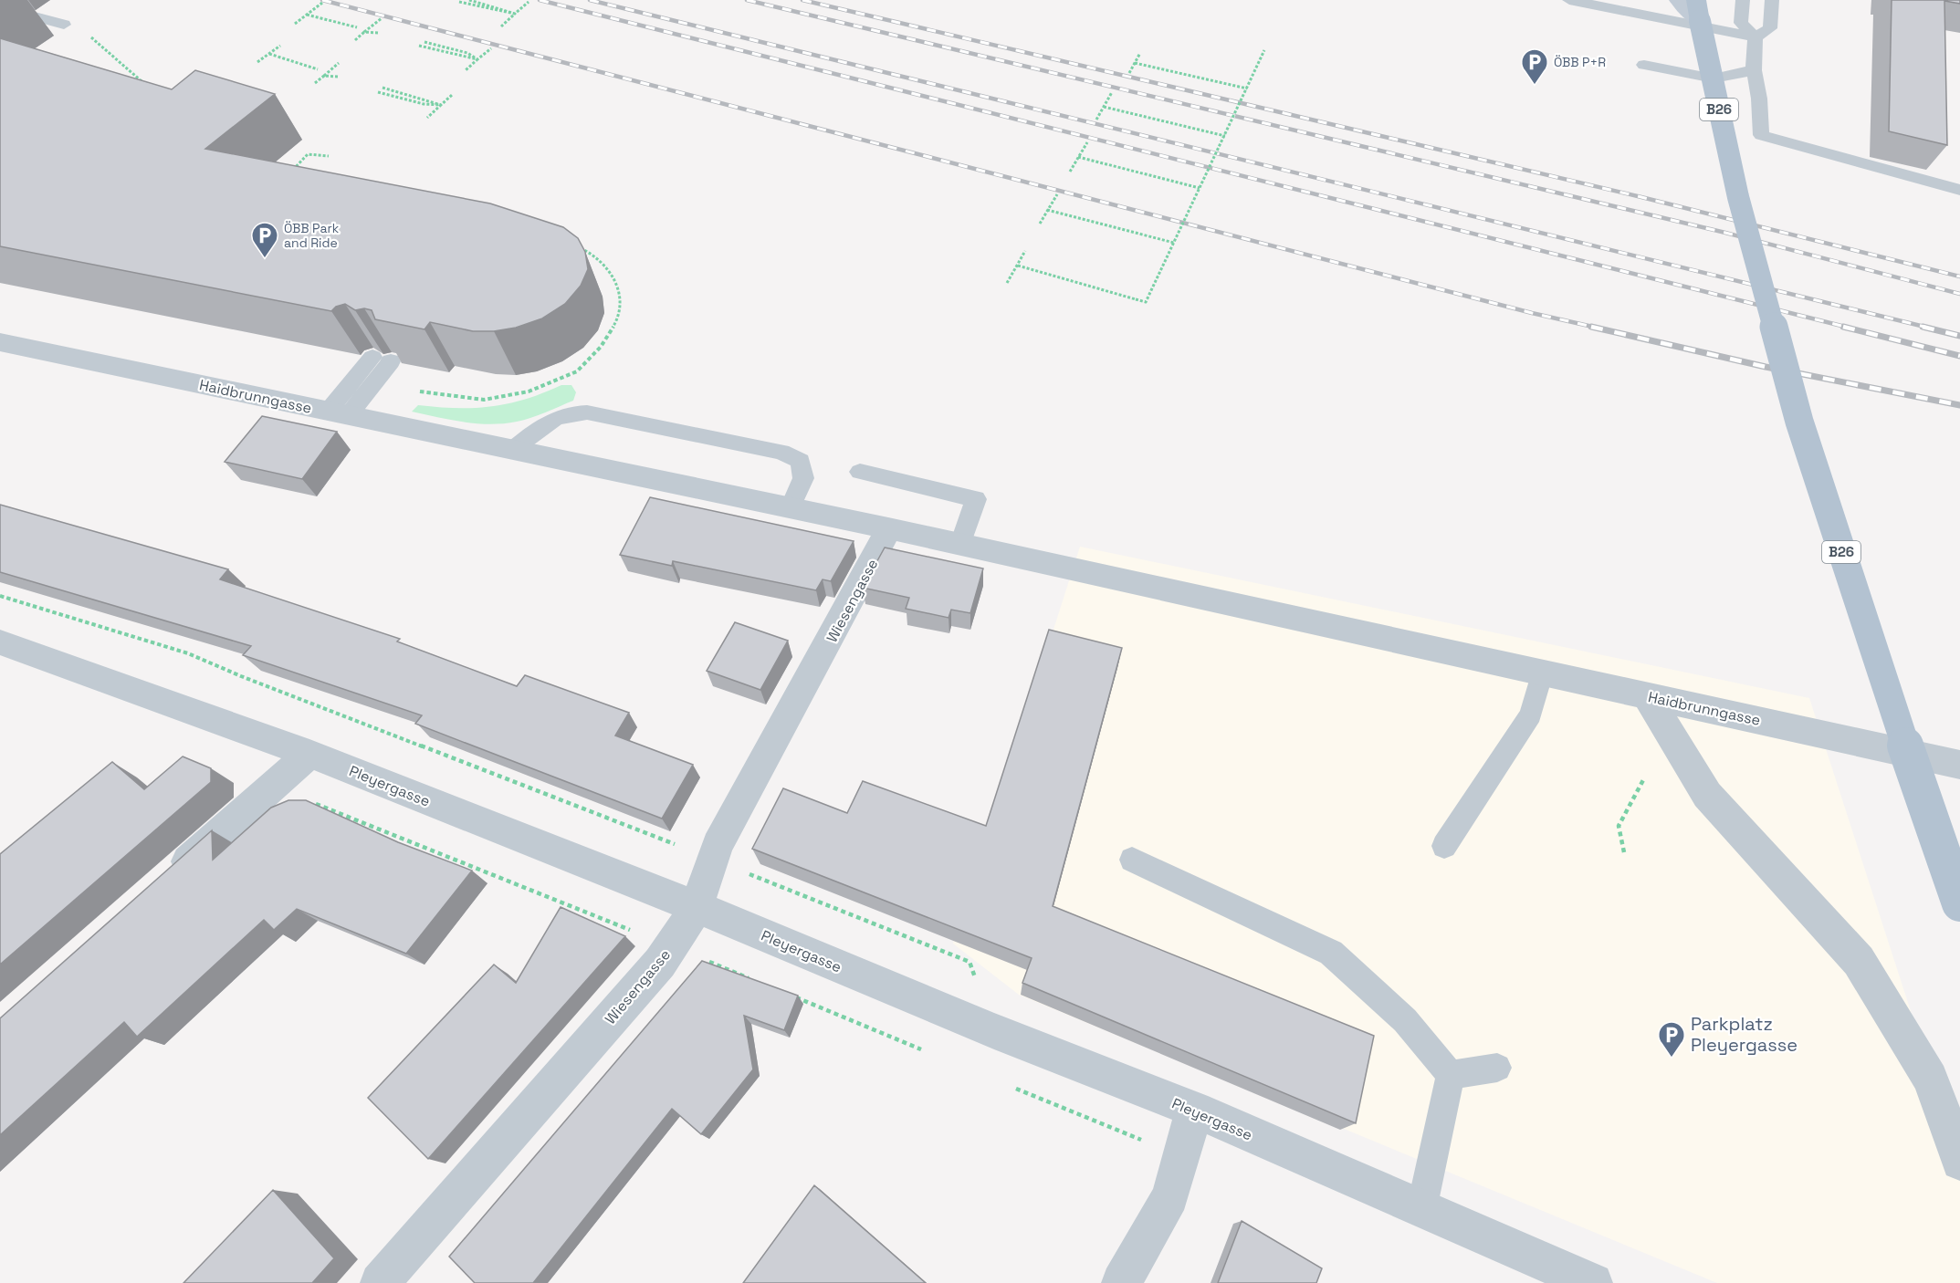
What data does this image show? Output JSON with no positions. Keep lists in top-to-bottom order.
{
  "streets": {
    "main road": ["B26"],
    "street": ["Haidbrunngasse", "Wiesengasse", "Pleyergasse"]
  },
  "crossings": [
    ["Haidbrunngasse", "Wiesengasse"],
    ["Wiesengasse", "Pleyergasse"]
  ],
  "places": {
    "parking": ["ÖBB P+R", "ÖBB Park and Ride", "Parkplatz Pleyergasse"]
  }
}
